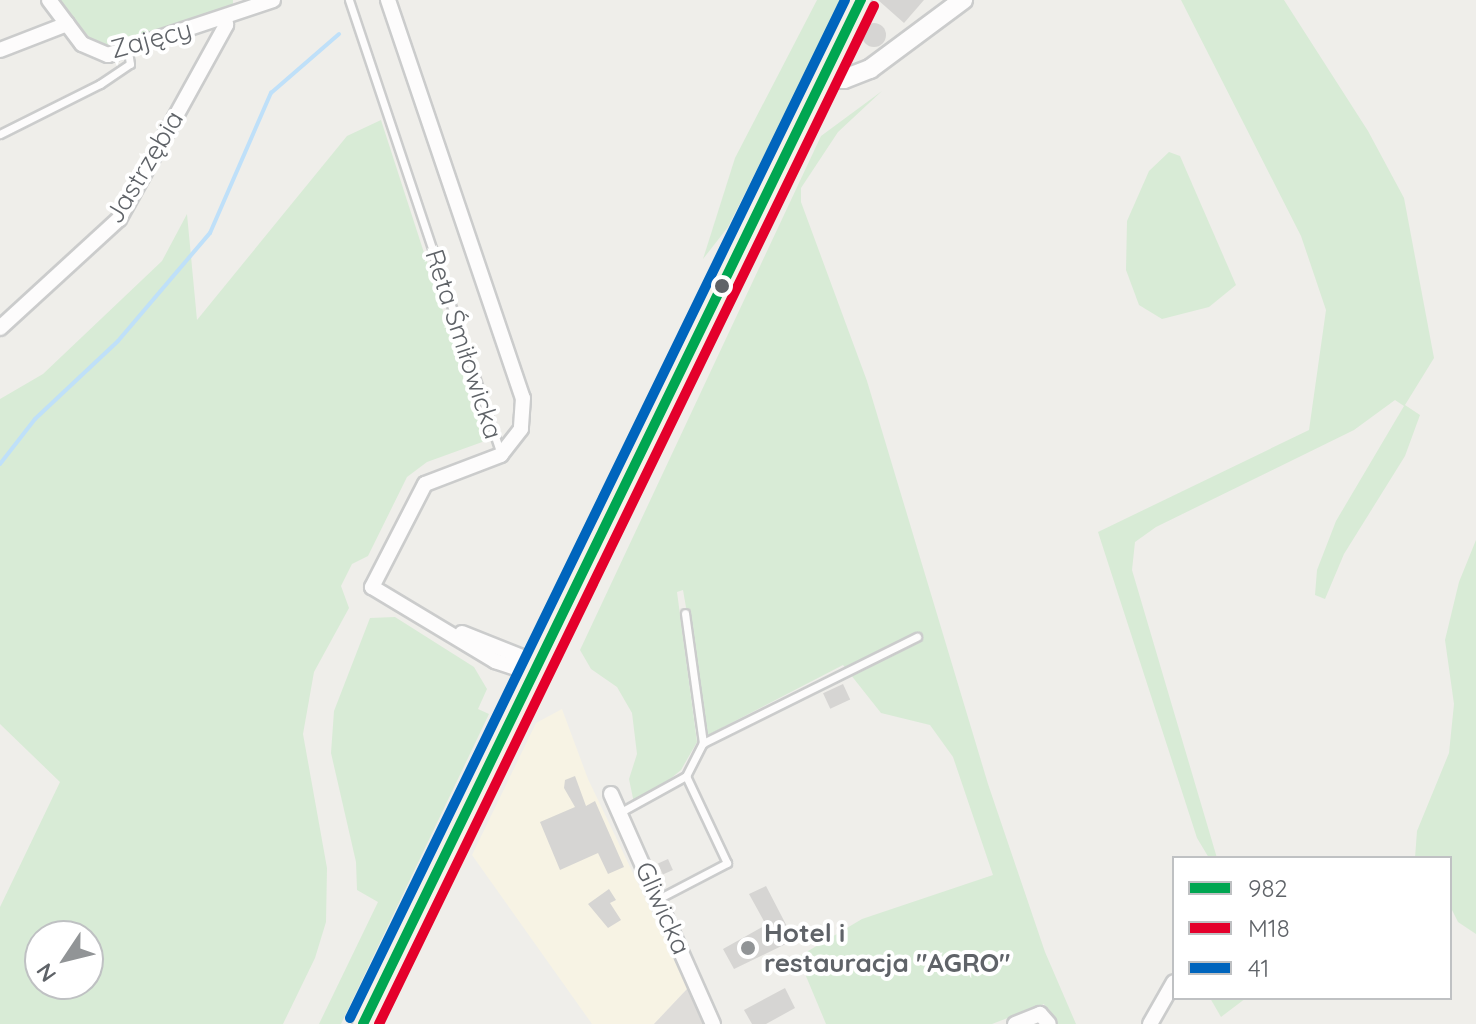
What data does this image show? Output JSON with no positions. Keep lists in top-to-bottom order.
{
  "streets": {
    "street": [
      "Zajęcy",
      "Jastrzębia",
      "Reta Śmiłowicka",
      "Gliwicka"
    ]
  },
  "crossings": [
    ["Zajęcy", "Jastrzębia"]
  ],
  "places": ["Hotel i restauracja \"AGRO\""],
  "lines": ["transit line 982", "transit line 41", "transit line M18"],
  "legend": ["982", "M18", "41"],
  "north": "bottom left"
}
